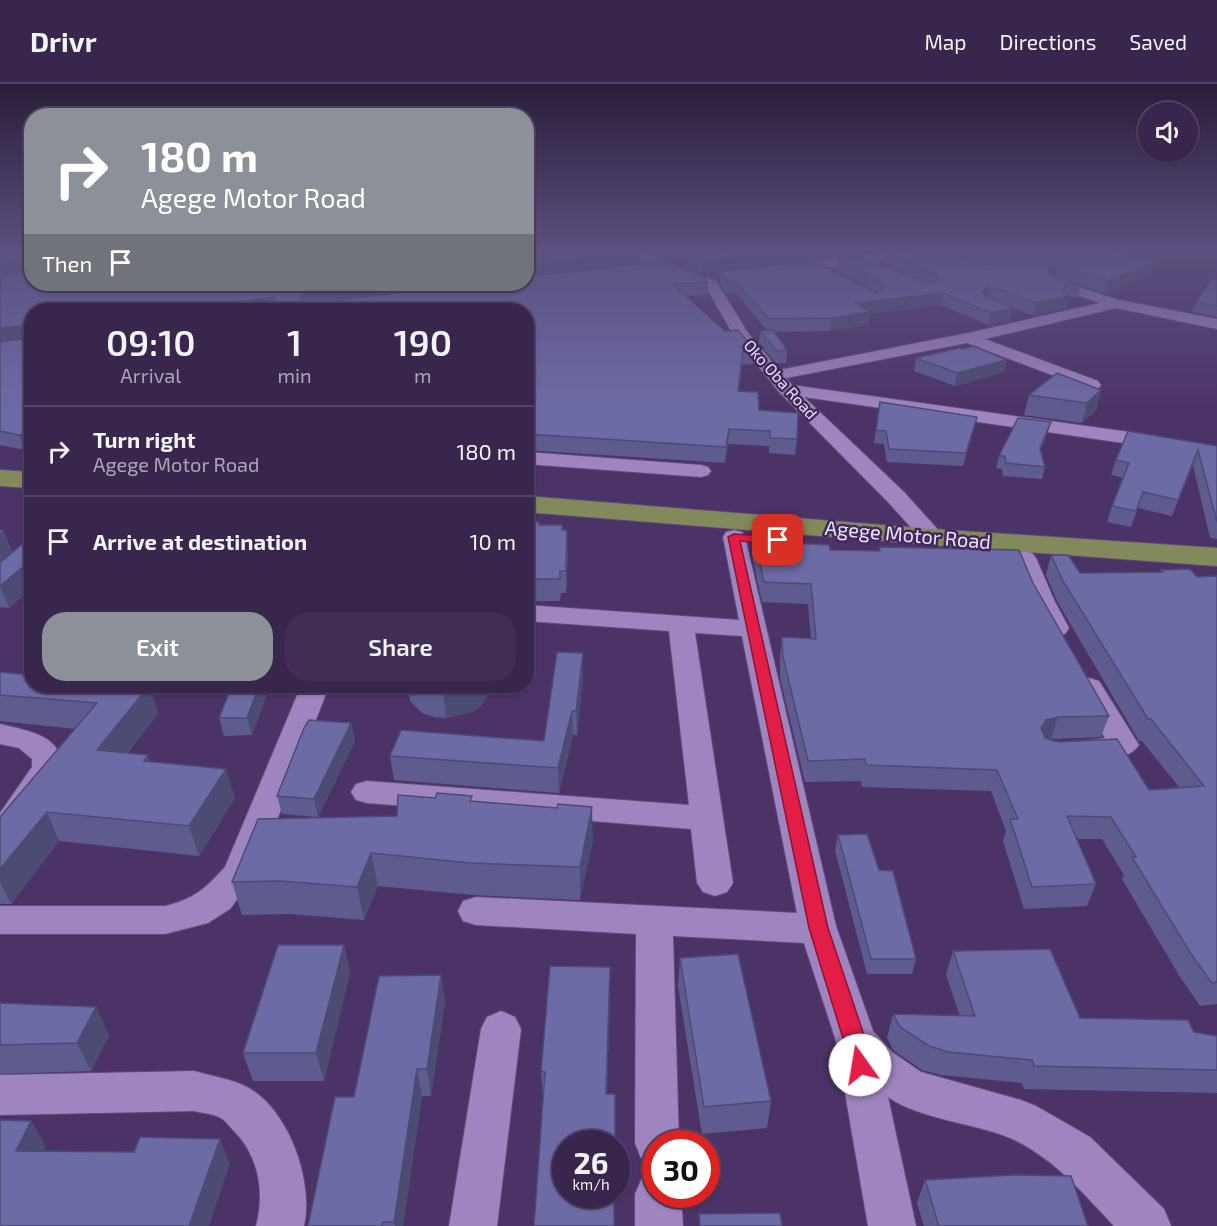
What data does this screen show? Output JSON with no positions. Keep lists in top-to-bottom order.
{
  "streets": {
    "main road": ["Agege Motor Road"],
    "street": ["Oko Oba Road"]
  },
  "crossings": [
    ["Oko Oba Road", "Agege Motor Road"]
  ],
  "page": {
    "header": "Drivr",
    "nav": ["Map", "Directions", "Saved"],
    "turn": ["180 m", "Agege Motor Road"],
    "then": "Then",
    "eta": [
      "09:10",
      "Arrival",
      "1",
      "min",
      "190",
      "m"
    ],
    "list": [
      {
        "name": "Turn right",
        "note": "Agege Motor Road",
        "value": "180 m"
      },
      {
        "name": "Arrive at destination",
        "value": "10 m"
      }
    ],
    "buttons": ["Exit", "Share"],
    "speed": "26 km/h",
    "limit": "30"
  }
}
